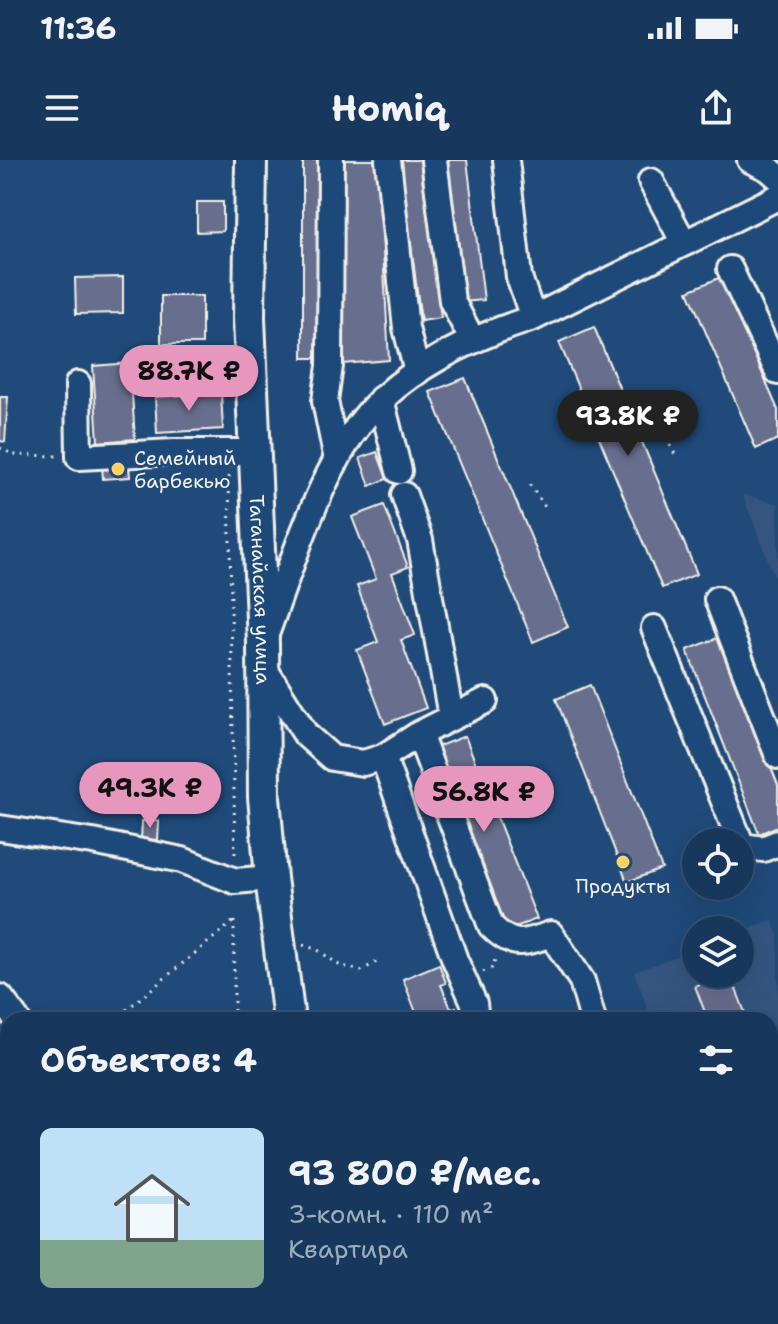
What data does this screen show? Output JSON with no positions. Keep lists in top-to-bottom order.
{
  "streets": {
    "main road": ["Таганайская улица"]
  },
  "places": ["Семейный барбекью", "Продукты"],
  "page": {
    "status": "11:36",
    "header": "Homiq",
    "price": [
      "88.7K ₽",
      "93.8K ₽",
      "49.3K ₽",
      "56.8K ₽"
    ],
    "heading": "Объектов: 4",
    "list": [
      {
        "name": "93 800 ₽/мес.",
        "note": "3-комн. · 110 m² · Квартира"
      }
    ]
  }
}
